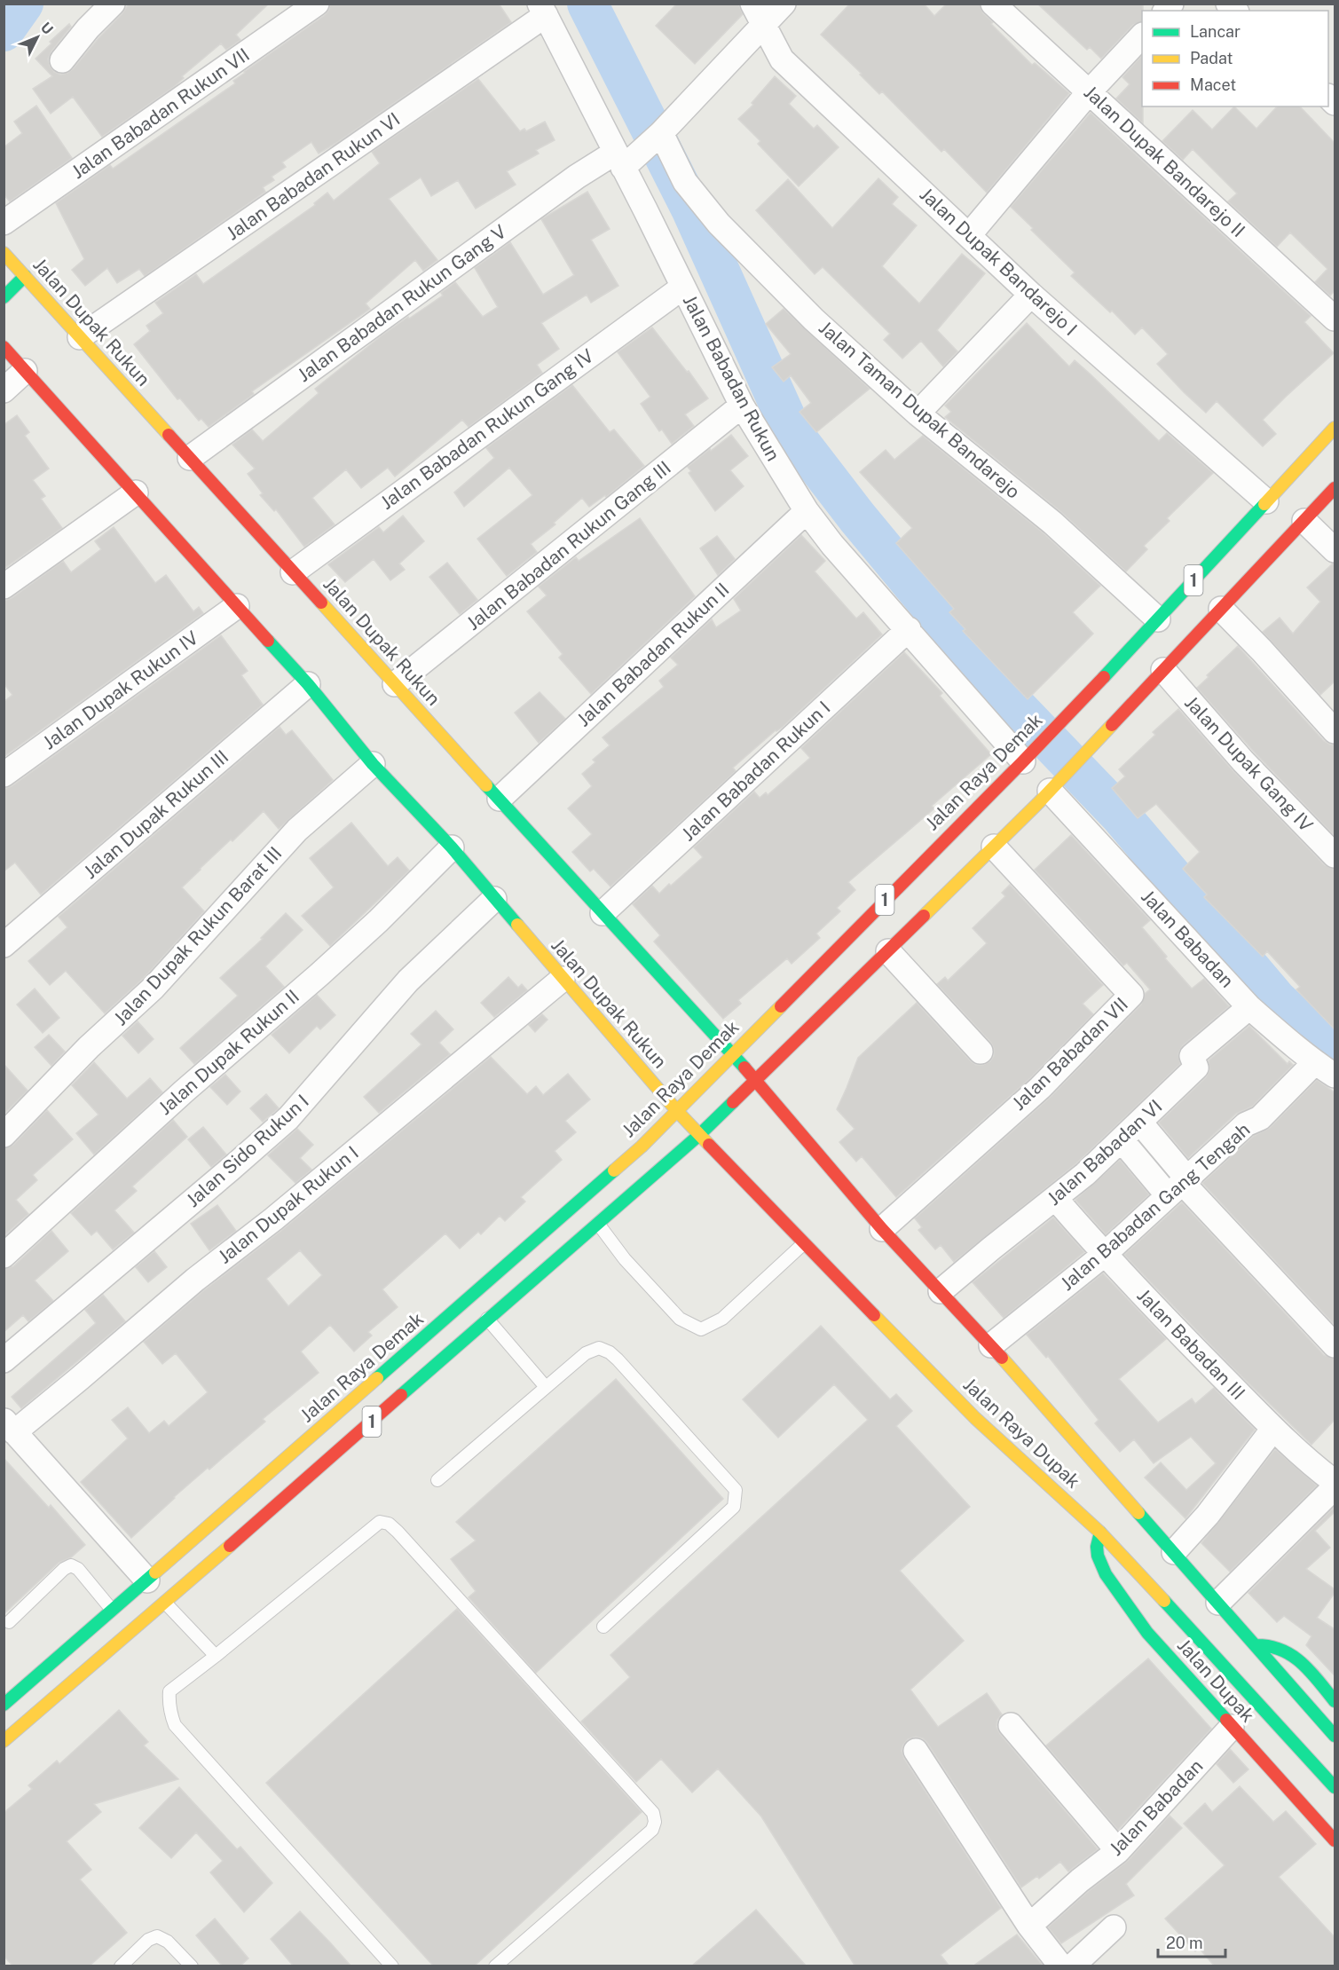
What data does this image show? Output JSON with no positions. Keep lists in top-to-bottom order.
{
  "streets": {
    "main road": [
      "Jalan Dupak Rukun",
      "1",
      "Jalan Raya Demak",
      "Jalan Raya Dupak",
      "Jalan Dupak"
    ],
    "street": [
      "Jalan Babadan Rukun VII",
      "Jalan Dupak Bandarejo II",
      "Jalan Babadan Rukun VI",
      "Jalan Dupak Bandarejo I",
      "Jalan Babadan Rukun Gang V",
      "Jalan Babadan Rukun",
      "Jalan Taman Dupak Bandarejo",
      "Jalan Babadan Rukun Gang IV",
      "Jalan Babadan Rukun Gang III",
      "Jalan Babadan Rukun II",
      "Jalan Dupak Rukun IV",
      "Jalan Dupak Gang IV",
      "Jalan Babadan Rukun I",
      "Jalan Dupak Rukun III",
      "Jalan Dupak Rukun Barat III",
      "Jalan Babadan",
      "Jalan Dupak Rukun II",
      "Jalan Babadan VII",
      "Jalan Sido Rukun I",
      "Jalan Babadan VI",
      "Jalan Dupak Rukun I",
      "Jalan Babadan Gang Tengah",
      "Jalan Babadan III"
    ]
  },
  "crossings": [
    ["Jalan Babadan Rukun VI", "Jalan Dupak Rukun"],
    ["Jalan Babadan Rukun VI", "Jalan Babadan Rukun"],
    ["Jalan Dupak Bandarejo I", "Jalan Babadan Rukun Gang V"],
    ["Jalan Dupak Bandarejo I", "Jalan Raya Demak"],
    ["Jalan Babadan Rukun Gang V", "Jalan Dupak Rukun"],
    ["Jalan Babadan Rukun Gang V", "Jalan Babadan Rukun"],
    ["Jalan Babadan Rukun Gang V", "Jalan Taman Dupak Bandarejo"],
    ["Jalan Dupak Rukun", "Jalan Babadan Rukun Gang IV"],
    ["Jalan Dupak Rukun", "Jalan Babadan Rukun Gang III"],
    ["Jalan Dupak Rukun", "Jalan Babadan Rukun II"],
    ["Jalan Dupak Rukun", "Jalan Dupak Rukun IV"],
    ["Jalan Dupak Rukun", "Jalan Babadan Rukun I"],
    ["Jalan Dupak Rukun", "Jalan Raya Demak"],
    ["Jalan Dupak Rukun", "Jalan Dupak Rukun III"],
    ["Jalan Dupak Rukun", "Jalan Dupak Rukun Barat III"],
    ["Jalan Dupak Rukun", "Jalan Dupak Rukun II"],
    ["Jalan Dupak Rukun", "Jalan Sido Rukun I"],
    ["Jalan Dupak Rukun", "Jalan Dupak Rukun I"],
    ["Jalan Dupak Rukun", "Jalan Raya Dupak"],
    ["Jalan Babadan Rukun", "Jalan Babadan Rukun Gang IV"],
    ["Jalan Babadan Rukun", "Jalan Babadan Rukun Gang III"],
    ["Jalan Babadan Rukun", "Jalan Babadan Rukun II"],
    ["Jalan Babadan Rukun", "Jalan Babadan Rukun I"],
    ["Jalan Babadan Rukun", "Jalan Raya Demak"],
    ["Jalan Taman Dupak Bandarejo", "Jalan Raya Demak"],
    ["Jalan Dupak Gang IV", "Jalan Raya Demak"],
    ["Jalan Raya Demak", "Jalan Babadan"],
    ["Jalan Raya Demak", "Jalan Babadan VII"],
    ["Jalan Raya Demak", "Jalan Raya Dupak"],
    ["Jalan Babadan", "Jalan Babadan VI"],
    ["Jalan Babadan", "Jalan Babadan Gang Tengah"],
    ["Jalan Babadan", "Jalan Dupak"],
    ["Jalan Babadan VII", "Jalan Raya Dupak"],
    ["Jalan Babadan VI", "Jalan Babadan III"],
    ["Jalan Babadan VI", "Jalan Raya Dupak"],
    ["Jalan Babadan Gang Tengah", "Jalan Babadan III"],
    ["Jalan Babadan Gang Tengah", "Jalan Raya Dupak"],
    ["Jalan Raya Dupak", "Jalan Dupak"]
  ],
  "legend": ["Lancar", "Padat", "Macet"],
  "scale_bar": "20 m",
  "north": "top right"
}
